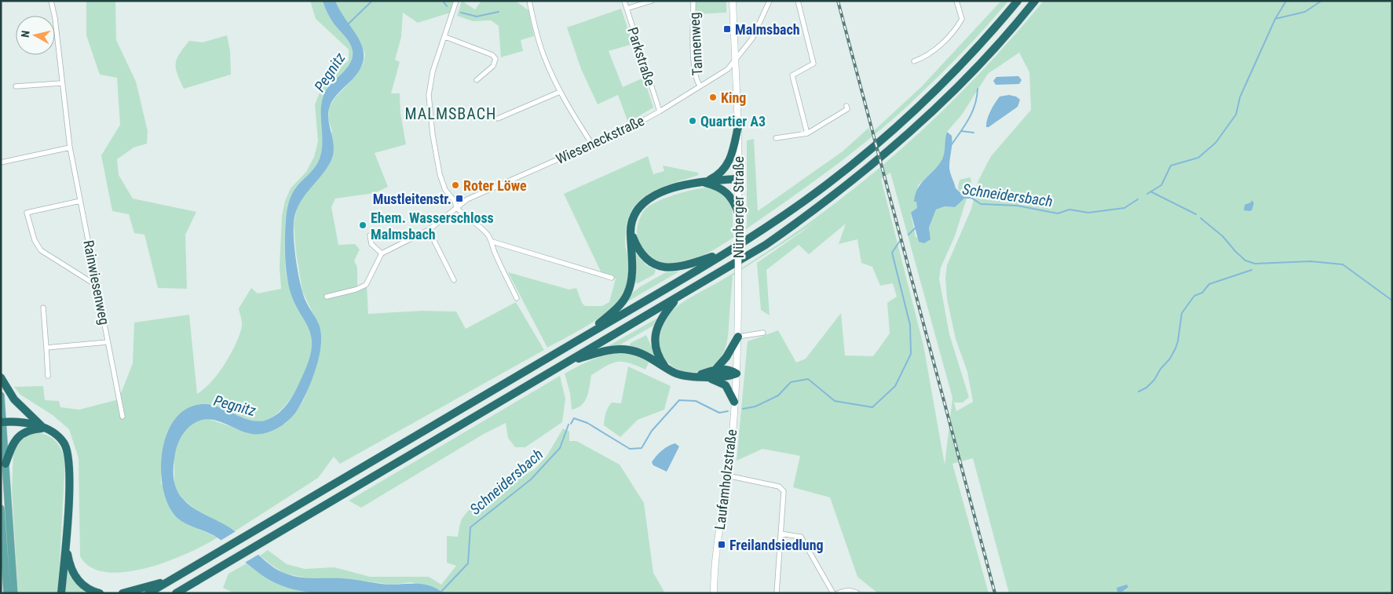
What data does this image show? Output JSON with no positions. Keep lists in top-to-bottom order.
{
  "streets": {
    "main road": ["Nürnberger Straße", "Laufamholzstraße"],
    "street": [
      "Tannenweg",
      "Parkstraße",
      "Wieseneckstraße",
      "Rainwiesenweg"
    ]
  },
  "crossings": [
    ["Tannenweg", "Wieseneckstraße"],
    ["Parkstraße", "Wieseneckstraße"],
    ["Wieseneckstraße", "Nürnberger Straße"],
    ["Nürnberger Straße", "Laufamholzstraße"]
  ],
  "districts": ["MALMSBACH"],
  "water": ["Pegnitz", "Schneidersbach"],
  "places": {
    "transit": ["Malmsbach", "Mustleitenstr.", "Freilandsiedlung"],
    "other": [
      "King",
      "Quartier A3",
      "Roter Löwe",
      "Ehem. Wasserschloss Malmsbach"
    ]
  },
  "north": "left"
}
